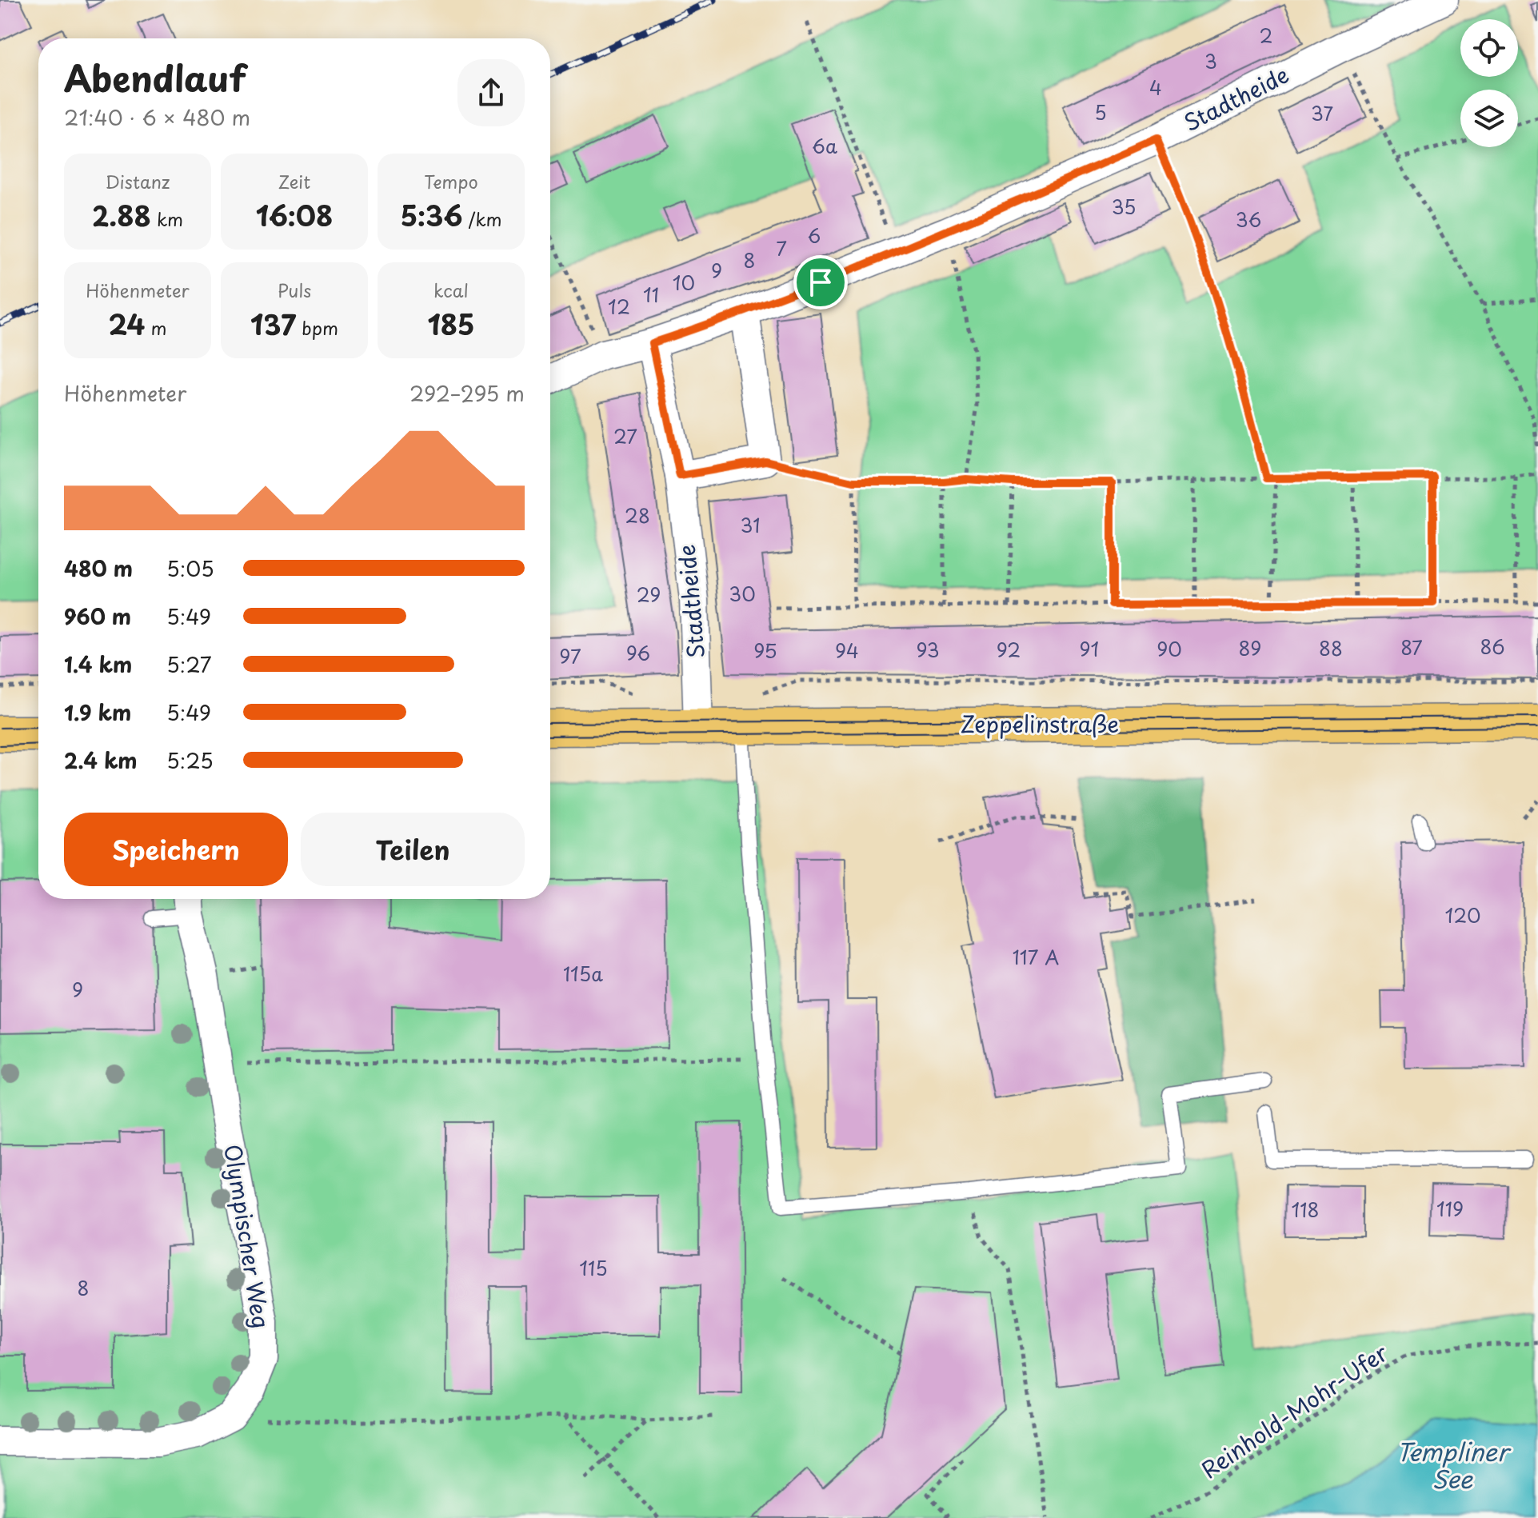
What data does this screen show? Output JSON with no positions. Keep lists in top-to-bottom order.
{
  "streets": {
    "main road": ["Zeppelinstraße"],
    "street": ["Stadtheide", "Olympischer Weg"],
    "path": ["Reinhold-Mohr-Ufer"]
  },
  "crossings": [
    ["Stadtheide", "Zeppelinstraße"]
  ],
  "water": ["Templiner See"],
  "house_numbers": [
    "2",
    "3",
    "4",
    "5",
    "37",
    "6a",
    "35",
    "36",
    "6",
    "7",
    "8",
    "9",
    "10",
    "11",
    "12",
    "27",
    "28",
    "31",
    "30",
    "29",
    "86",
    "87",
    "89",
    "88",
    "91",
    "90",
    "93",
    "92",
    "95",
    "94",
    "96",
    "97",
    "120",
    "117 A",
    "115a",
    "9",
    "119",
    "118",
    "115",
    "8"
  ],
  "page": {
    "heading": ["Abendlauf", "21:40 · 6 × 480 m"],
    "stats": [
      ["Distanz", "2.88 km"],
      ["Zeit", "16:08"],
      ["Tempo", "5:36 /km"],
      ["Höhenmeter", "24 m"],
      ["Puls", "137 bpm"],
      ["kcal", "185"]
    ],
    "chart": ["Höhenmeter", "292–295 m"],
    "list": [
      {
        "name": "480 m",
        "note": "5:05"
      },
      {
        "name": "960 m",
        "note": "5:49"
      },
      {
        "name": "1.4 km",
        "note": "5:27"
      },
      {
        "name": "1.9 km",
        "note": "5:49"
      },
      {
        "name": "2.4 km",
        "note": "5:25"
      }
    ],
    "buttons": ["Speichern", "Teilen"]
  }
}
